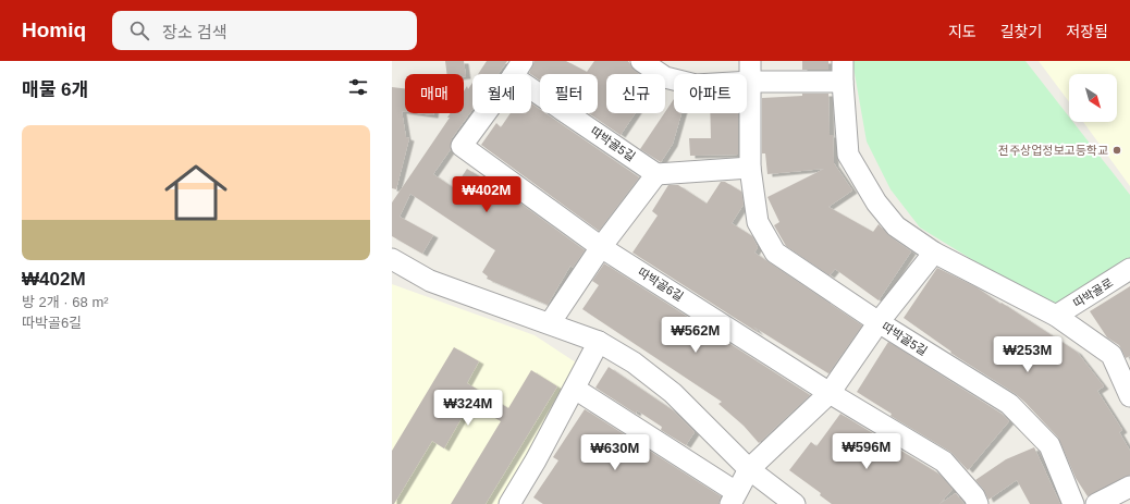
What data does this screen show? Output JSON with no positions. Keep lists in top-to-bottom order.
{
  "streets": {
    "street": ["따박골5길", "따박골6길", "따박골로"]
  },
  "crossings": [
    ["따박골5길", "따박골6길"]
  ],
  "places": ["전주상업정보고등학교"],
  "north": "bottom right",
  "page": {
    "header": "Homiq",
    "search": "장소 검색",
    "nav": ["지도", "길찾기", "저장됨"],
    "heading": "매물 6개",
    "chip": [
      "매매",
      "월세",
      "필터",
      "신규",
      "아파트"
    ],
    "list": [
      {
        "name": "₩402M",
        "note": "방 2개 · 68 m² · 따박골6길"
      }
    ],
    "price": [
      "₩402M",
      "₩562M",
      "₩253M",
      "₩324M",
      "₩596M",
      "₩630M"
    ]
  }
}
